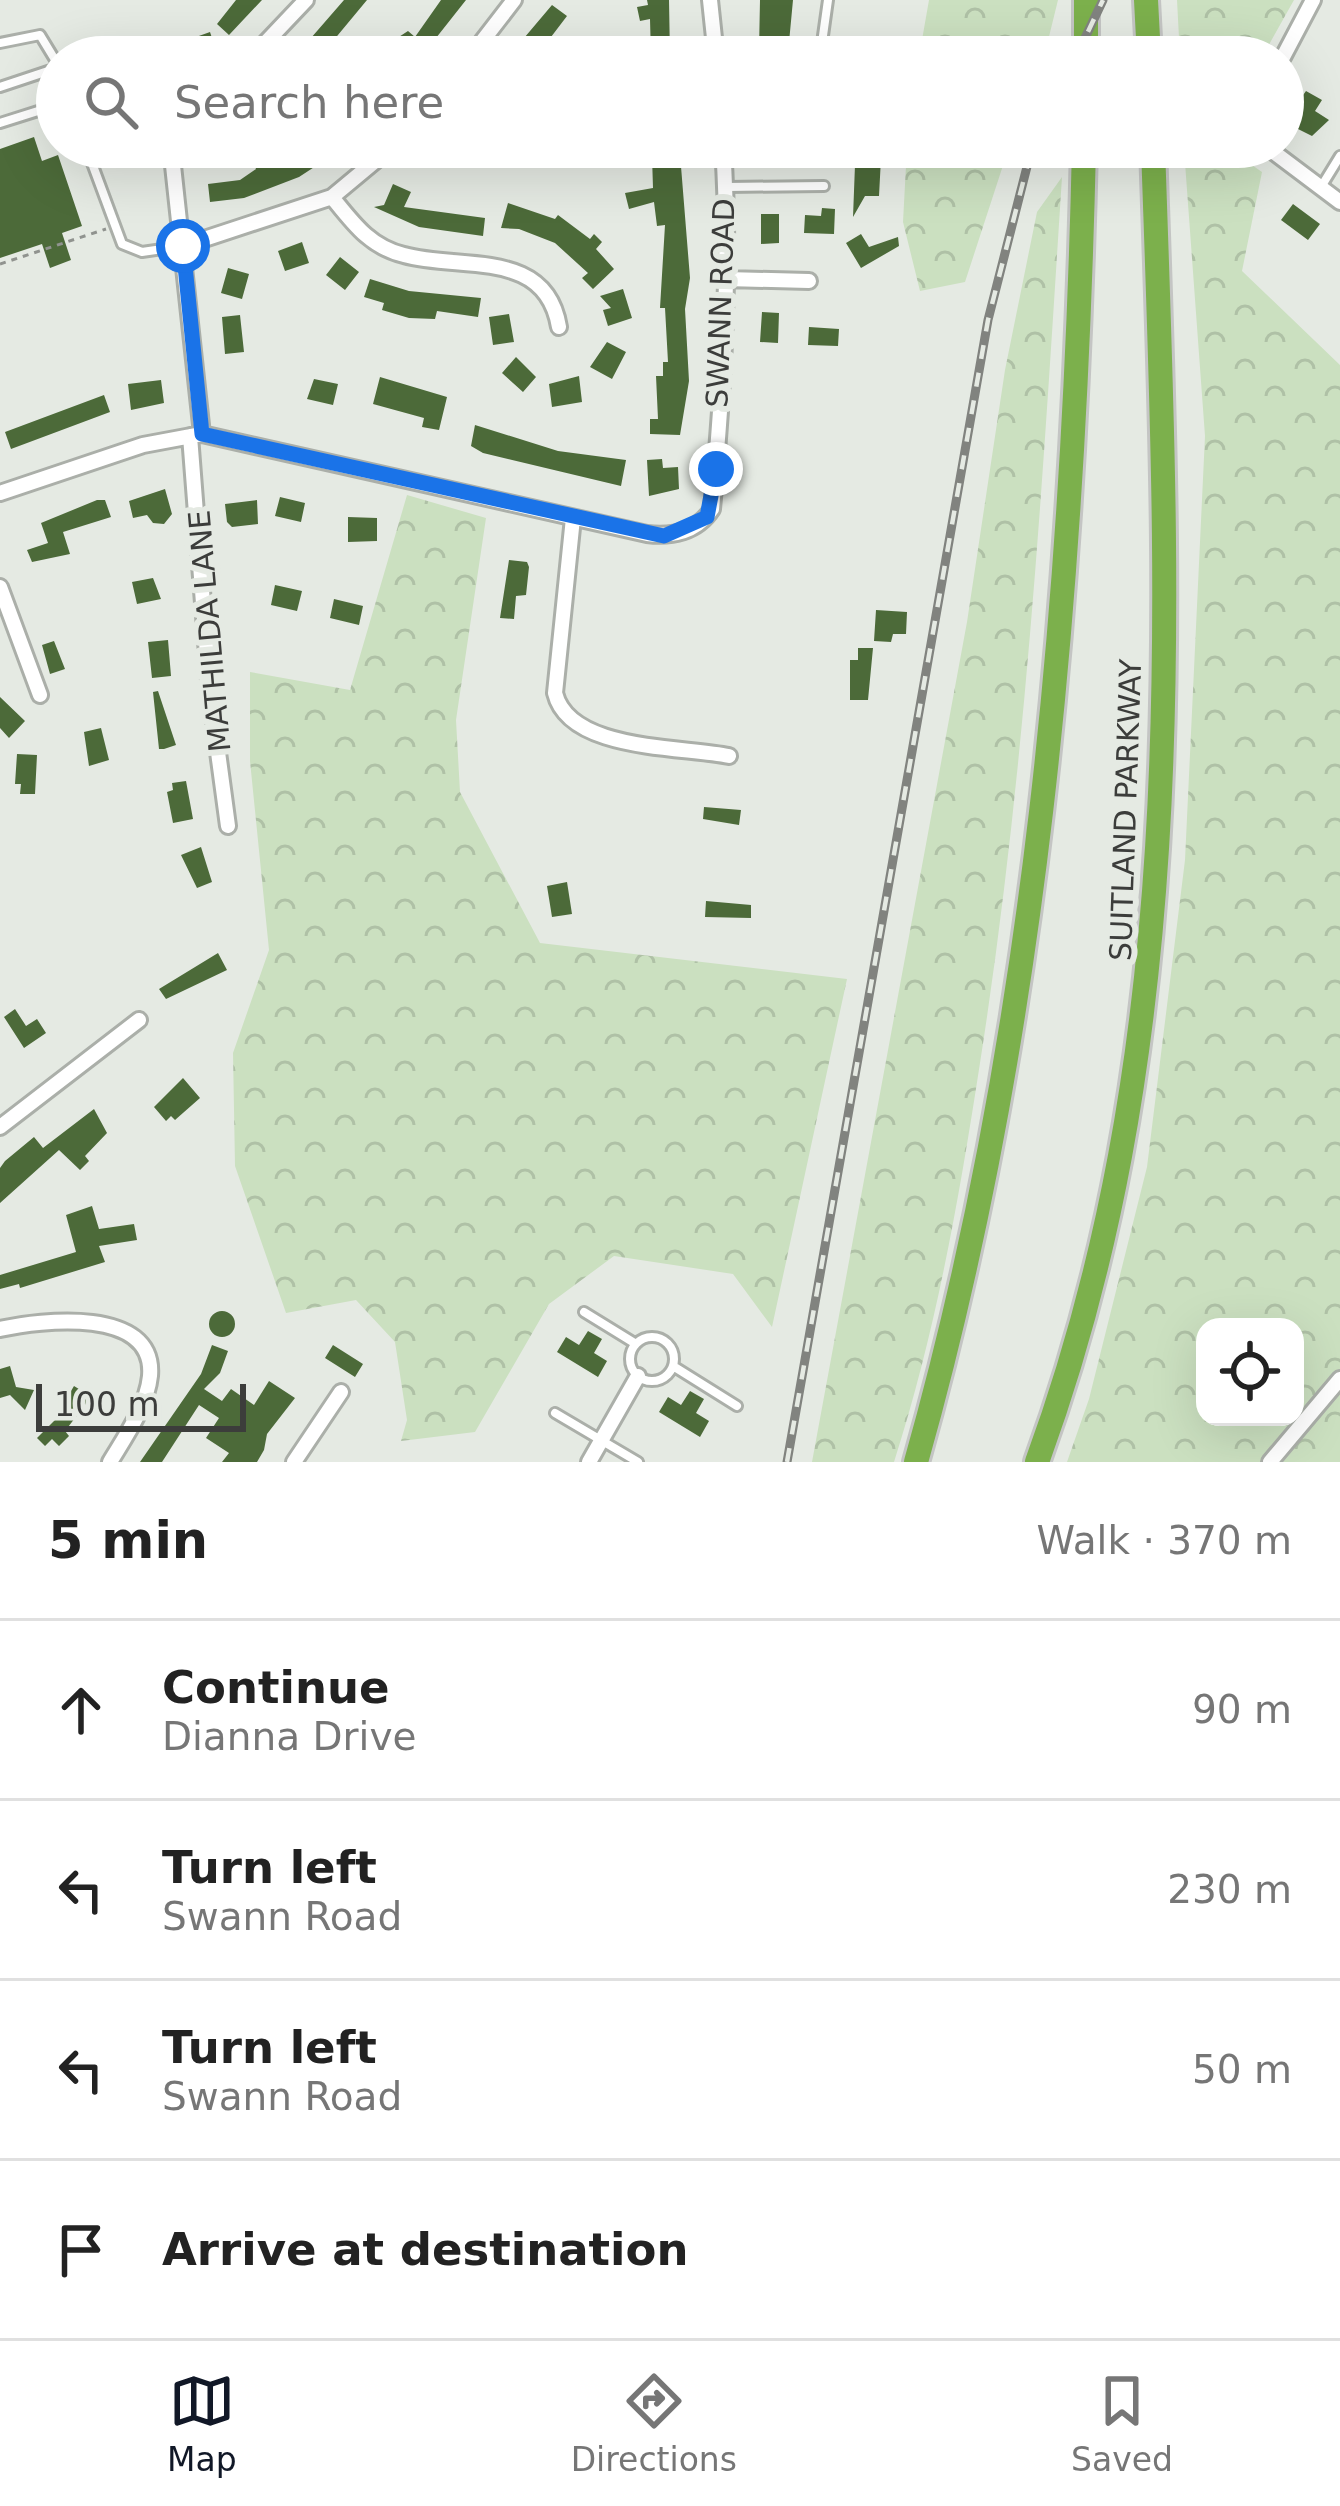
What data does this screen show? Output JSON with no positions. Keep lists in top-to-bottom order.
{
  "streets": {
    "highway": ["SUITLAND PARKWAY"],
    "street": ["SWANN ROAD", "MATHILDA LANE"]
  },
  "crossings": [
    ["SWANN ROAD", "MATHILDA LANE"]
  ],
  "scale_bar": "100 m",
  "page": {
    "search": "Search here",
    "scale": "100 m",
    "heading": ["5 min", "Walk · 370 m"],
    "list": [
      ["Continue", "Dianna Drive", "90 m"],
      ["Turn left", "Swann Road", "230 m"],
      ["Turn left", "Swann Road", "50 m"],
      "Arrive at destination"
    ],
    "nav": ["Map", "Directions", "Saved"]
  }
}
